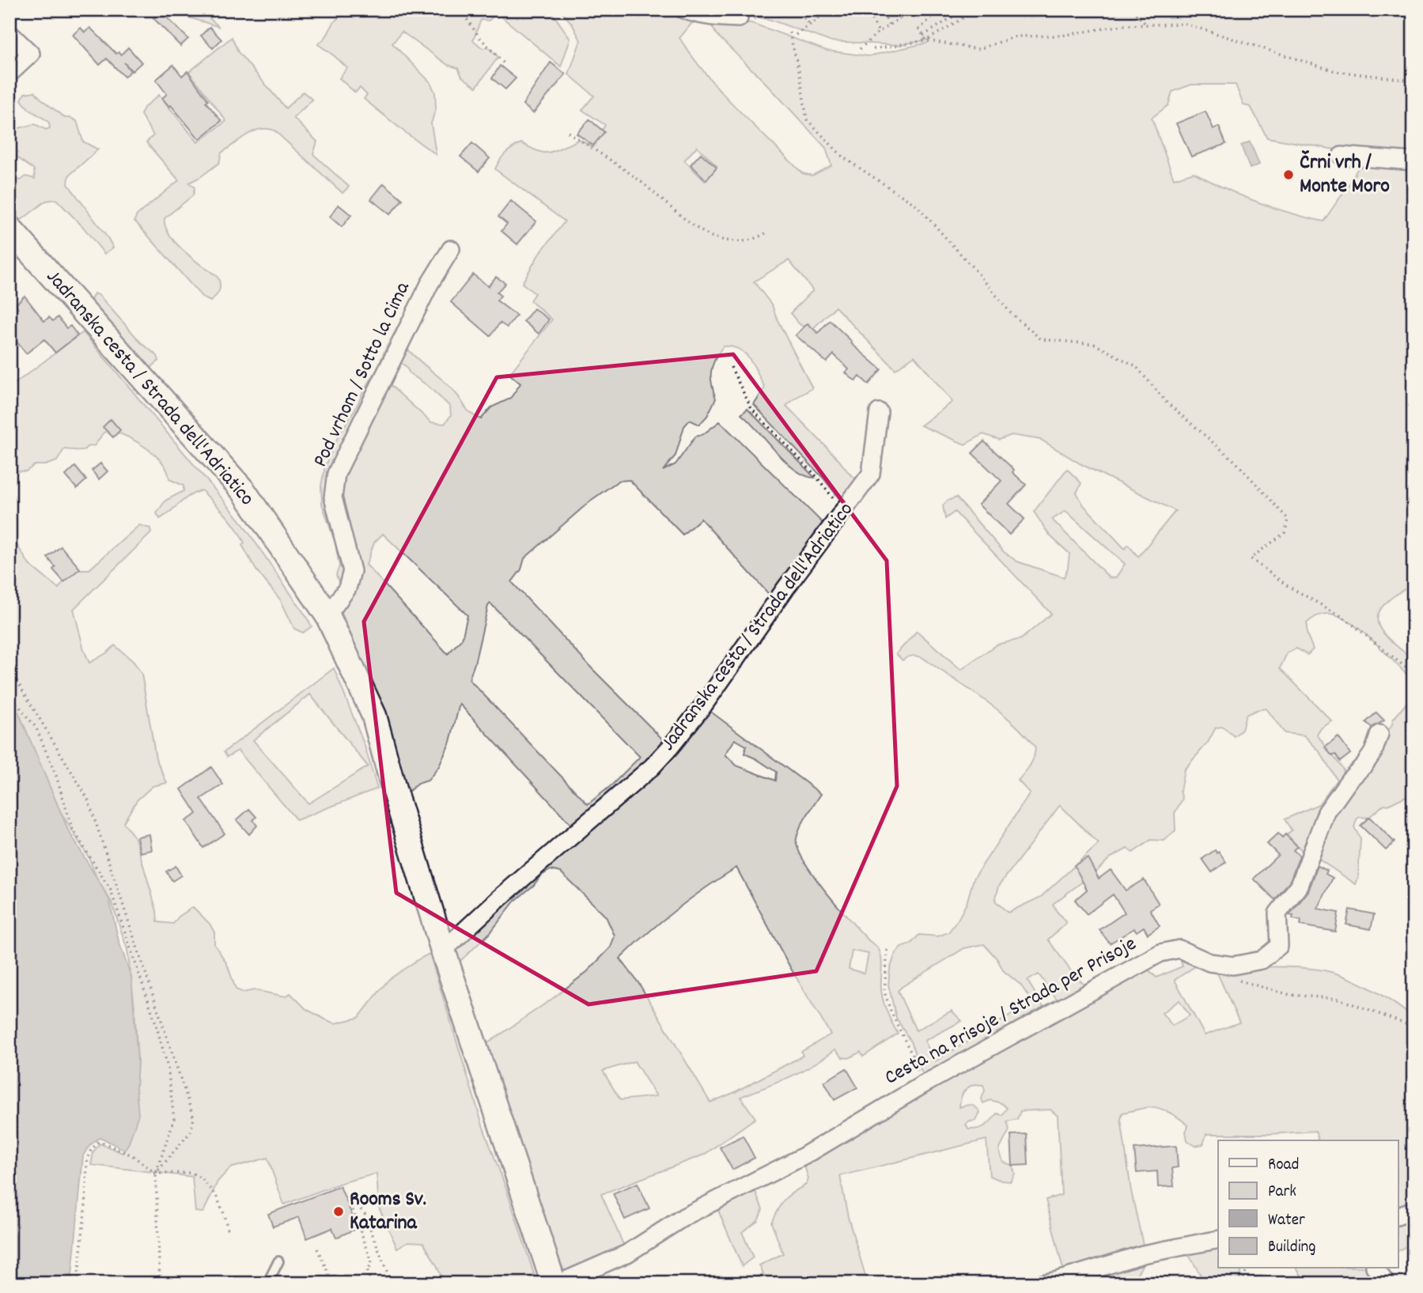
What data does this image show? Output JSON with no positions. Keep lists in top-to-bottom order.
{
  "streets": {
    "main road": ["Jadranska cesta / Strada dell'Adriatico"],
    "street": ["Pod vrhom / Sotto la Cima", "Cesta na Prisoje / Strada per Prisoje"]
  },
  "crossings": [
    ["Pod vrhom / Sotto la Cima", "Jadranska cesta / Strada dell'Adriatico"]
  ],
  "places": ["Črni vrh / Monte Moro", "Rooms Sv. Katarina"],
  "legend": [
    "Road",
    "Park",
    "Water",
    "Building"
  ]
}
